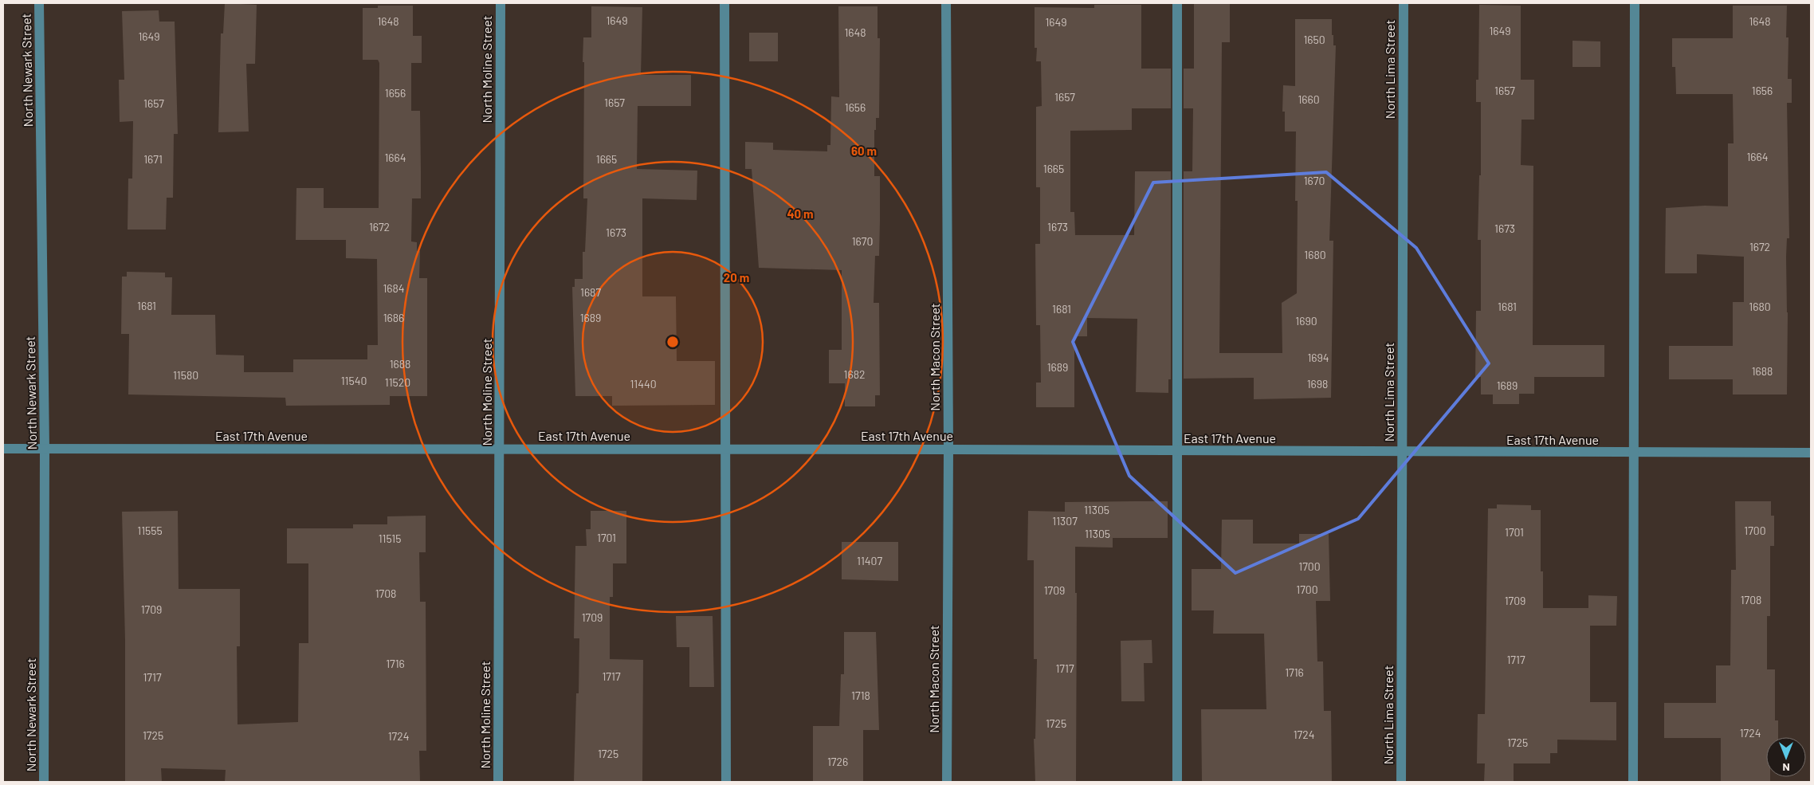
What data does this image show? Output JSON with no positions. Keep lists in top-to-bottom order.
{
  "streets": {
    "street": [
      "North Moline Street",
      "North Lima Street",
      "North Newark Street",
      "North Macon Street",
      "East 17th Avenue"
    ]
  },
  "crossings": [
    ["North Moline Street", "East 17th Avenue"],
    ["North Lima Street", "East 17th Avenue"],
    ["North Newark Street", "East 17th Avenue"],
    ["North Macon Street", "East 17th Avenue"]
  ],
  "house_numbers": [
    "1649",
    "1648",
    "1648",
    "1649",
    "1649",
    "1648",
    "1649",
    "1650",
    "1657",
    "1656",
    "1656",
    "1657",
    "1660",
    "1657",
    "1657",
    "1656",
    "1664",
    "1664",
    "1671",
    "1665",
    "1665",
    "1670",
    "1672",
    "1673",
    "1673",
    "1673",
    "1670",
    "1672",
    "1680",
    "1684",
    "1687",
    "1681",
    "1681",
    "1680",
    "1681",
    "1686",
    "1689",
    "1690",
    "1694",
    "1688",
    "1689",
    "1688",
    "1682",
    "11580",
    "11540",
    "11520",
    "11440",
    "1698",
    "1689",
    "11305",
    "11307",
    "11555",
    "1700",
    "1701",
    "11305",
    "1701",
    "11515",
    "11407",
    "1700",
    "1700",
    "1709",
    "1708",
    "1708",
    "1709",
    "1709",
    "1709",
    "1717",
    "1716",
    "1717",
    "1716",
    "1717",
    "1717",
    "1718",
    "1725",
    "1724",
    "1724",
    "1725",
    "1724",
    "1725",
    "1725",
    "1726"
  ],
  "north": "bottom",
  "rings": ["60 m", "40 m", "20 m"]
}
